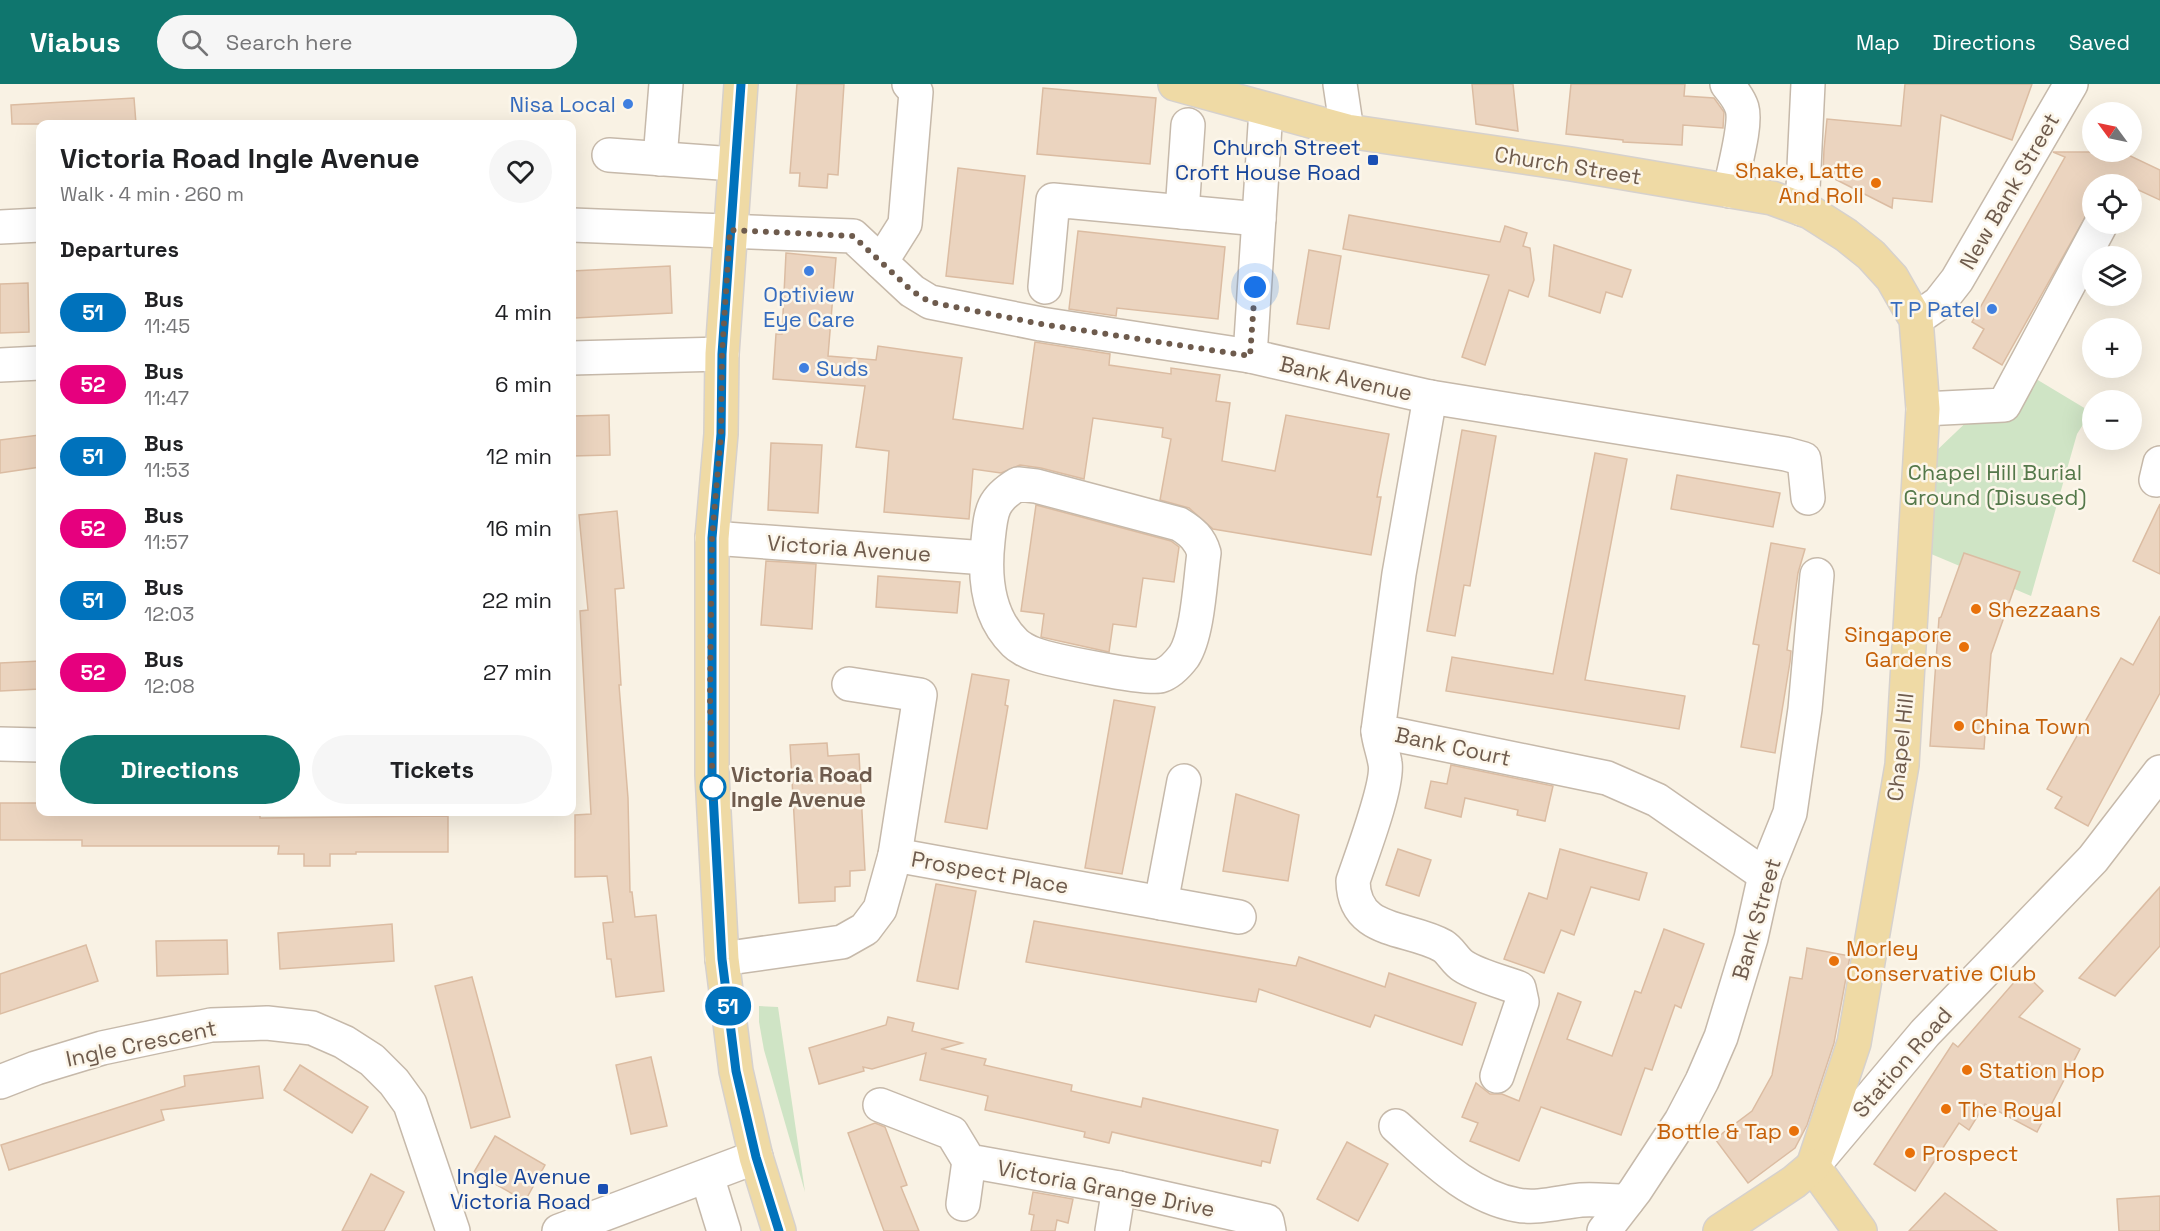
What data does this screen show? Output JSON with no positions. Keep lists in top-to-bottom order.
{
  "streets": {
    "main road": ["Church Street", "Chapel Hill"],
    "street": [
      "New Bank Street",
      "Bank Avenue",
      "Victoria Avenue",
      "Bank Court",
      "Prospect Place",
      "Bank Street",
      "Ingle Crescent",
      "Station Road",
      "Victoria Grange Drive"
    ]
  },
  "crossings": [
    ["Church Street", "New Bank Street"],
    ["Church Street", "Chapel Hill"],
    ["New Bank Street", "Chapel Hill"],
    ["Bank Avenue", "Bank Court"],
    ["Bank Court", "Bank Street"],
    ["Chapel Hill", "Station Road"]
  ],
  "parks": ["Chapel Hill Burial Ground (Disused)"],
  "places": {
    "other": [
      "Nisa Local",
      "Shake, Latte And Roll",
      "Optiview Eye Care",
      "T P Patel",
      "Suds",
      "Shezzaans",
      "Singapore Gardens",
      "China Town",
      "Victoria Road Ingle Avenue",
      "Morley Conservative Club",
      "Station Hop",
      "The Royal",
      "Bottle & Tap",
      "Prospect"
    ],
    "transit": ["Church Street Croft House Road", "Ingle Avenue Victoria Road"]
  },
  "lines": ["bus line 51"],
  "north": "top left",
  "page": {
    "header": "Viabus",
    "search": "Search here",
    "nav": ["Map", "Directions", "Saved"],
    "on_map": "51",
    "map_buttons": ["+", "−"],
    "heading": [
      ["Victoria Road Ingle Avenue", "Walk · 4 min · 260 m"],
      "Departures"
    ],
    "list": [
      {
        "mark": "51",
        "name": "Bus",
        "note": "11:45",
        "value": "4 min"
      },
      {
        "mark": "52",
        "name": "Bus",
        "note": "11:47",
        "value": "6 min"
      },
      {
        "mark": "51",
        "name": "Bus",
        "note": "11:53",
        "value": "12 min"
      },
      {
        "mark": "52",
        "name": "Bus",
        "note": "11:57",
        "value": "16 min"
      },
      {
        "mark": "51",
        "name": "Bus",
        "note": "12:03",
        "value": "22 min"
      },
      {
        "mark": "52",
        "name": "Bus",
        "note": "12:08",
        "value": "27 min"
      }
    ],
    "buttons": ["Directions", "Tickets"]
  }
}
